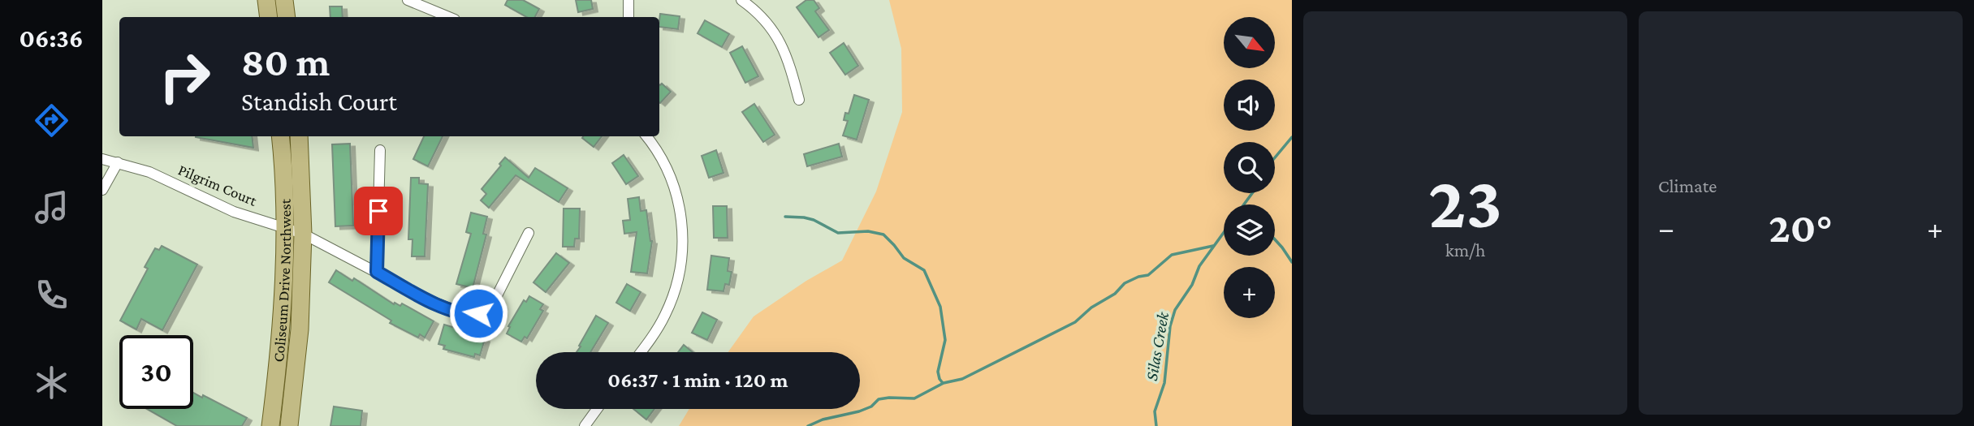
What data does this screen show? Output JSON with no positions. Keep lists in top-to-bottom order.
{
  "streets": {
    "main road": ["Coliseum Drive Northwest"],
    "street": ["Pilgrim Court"]
  },
  "crossings": [
    ["Pilgrim Court", "Coliseum Drive Northwest"]
  ],
  "water": ["Silas Creek"],
  "north": "bottom right",
  "page": {
    "tabs": "06:36",
    "tile": [
      ["23", "km/h"],
      "Climate"
    ],
    "map_buttons": "+",
    "turn": ["80 m", "Standish Court"],
    "heat": ["−", "20°", "+"],
    "limit": "30",
    "trip": "06:37 · 1 min · 120 m"
  }
}
